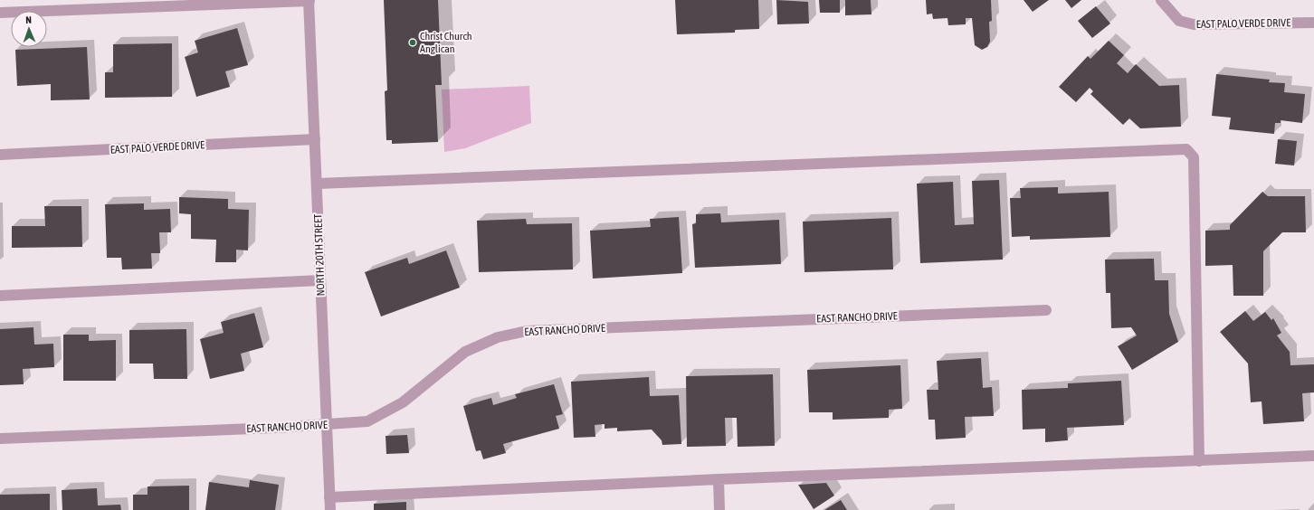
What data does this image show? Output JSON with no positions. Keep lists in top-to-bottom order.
{
  "streets": {
    "street": ["EAST PALO VERDE DRIVE", "NORTH 20TH STREET", "EAST RANCHO DRIVE"]
  },
  "crossings": [
    ["EAST PALO VERDE DRIVE", "NORTH 20TH STREET"],
    ["NORTH 20TH STREET", "EAST RANCHO DRIVE"]
  ],
  "places": ["Christ Church Anglican"],
  "north": "top"
}
